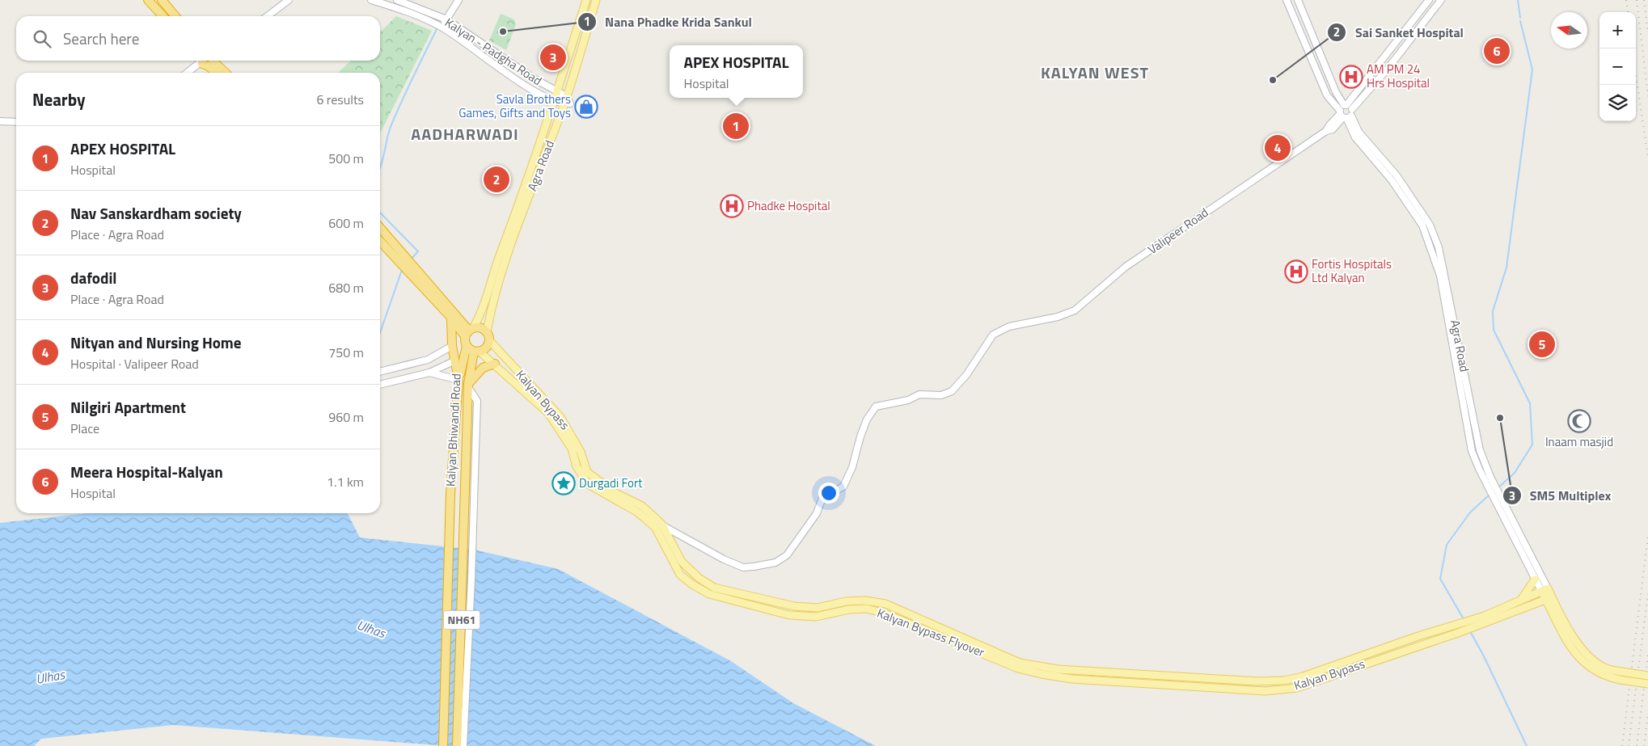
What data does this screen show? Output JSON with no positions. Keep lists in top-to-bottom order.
{
  "streets": {
    "highway": ["Kalyan Bhiwandi Road", "NH61"],
    "main road": ["Agra Road", "Kalyan Bypass", "Kalyan Bypass Flyover"],
    "street": ["Kalyan - Padgha Road", "Valipeer Road"]
  },
  "crossings": [
    ["Kalyan - Padgha Road", "Agra Road"],
    ["Agra Road", "Valipeer Road"],
    ["Agra Road", "Kalyan Bypass"],
    ["Agra Road", "NH61"],
    ["Valipeer Road", "Kalyan Bypass"],
    ["Valipeer Road", "Kalyan Bypass Flyover"],
    ["Kalyan Bypass", "NH61"],
    ["Kalyan Bypass", "Kalyan Bypass Flyover"]
  ],
  "districts": ["KALYAN WEST", "AADHARWADI"],
  "water": ["Ulhas"],
  "places": {
    "other": ["Nana Phadke Krida Sankul", "Sai Sanket Hospital", "SM5 Multiplex"],
    "hospital": ["AM PM 24 Hrs Hospital", "Phadke Hospital", "Fortis Hospitals Ltd Kalyan"],
    "shop": ["Savla Brothers Games, Gifts and Toys"],
    "mosque": ["Inaam masjid"],
    "place": ["Durgadi Fort"]
  },
  "north": "left",
  "page": {
    "map_buttons": ["+", "−"],
    "search": "Search here",
    "pins": [
      "6",
      "3",
      "1",
      "4",
      "2",
      "5"
    ],
    "popup": ["APEX HOSPITAL", "Hospital"],
    "heading": ["Nearby", "6 results"],
    "list": [
      {
        "mark": "1",
        "name": "APEX HOSPITAL",
        "note": "Hospital",
        "value": "500 m"
      },
      {
        "mark": "2",
        "name": "Nav Sanskardham society",
        "note": "Place · Agra Road",
        "value": "600 m"
      },
      {
        "mark": "3",
        "name": "dafodil",
        "note": "Place · Agra Road",
        "value": "680 m"
      },
      {
        "mark": "4",
        "name": "Nityan and Nursing Home",
        "note": "Hospital · Valipeer Road",
        "value": "750 m"
      },
      {
        "mark": "5",
        "name": "Nilgiri Apartment",
        "note": "Place",
        "value": "960 m"
      },
      {
        "mark": "6",
        "name": "Meera Hospital-Kalyan",
        "note": "Hospital",
        "value": "1.1 km"
      }
    ]
  }
}
